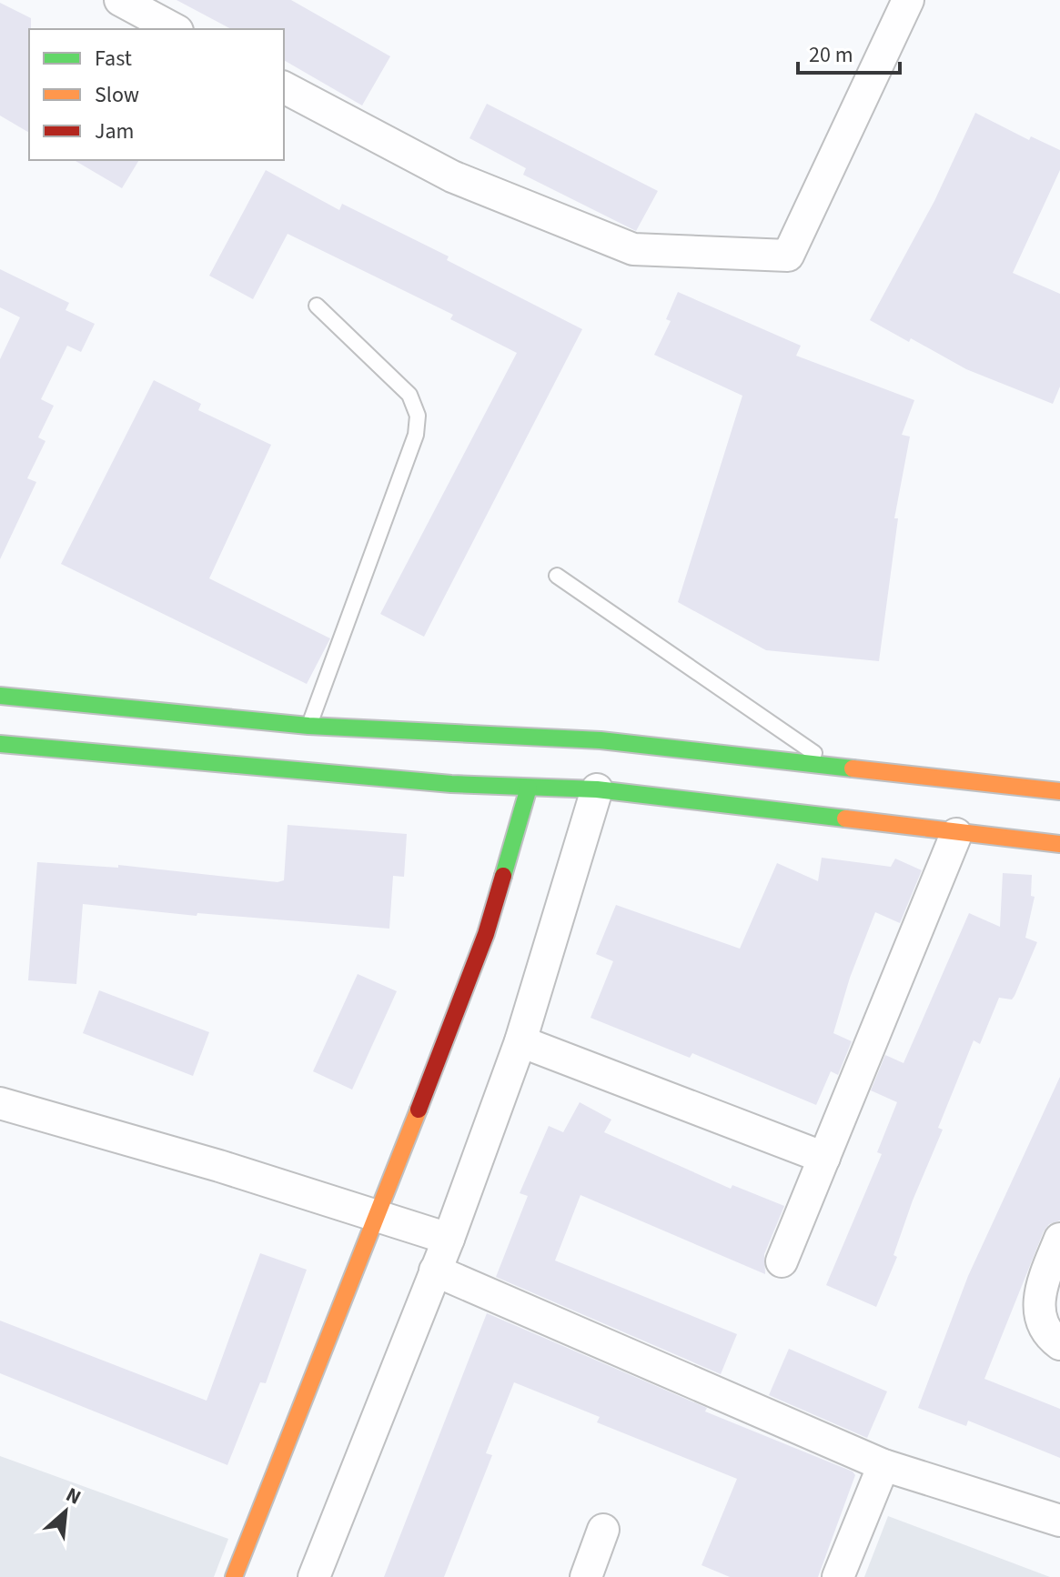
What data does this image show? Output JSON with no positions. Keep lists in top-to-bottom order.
{
  "legend": ["Fast", "Slow", "Jam"],
  "scale_bar": "20 m",
  "north": "top right"
}
